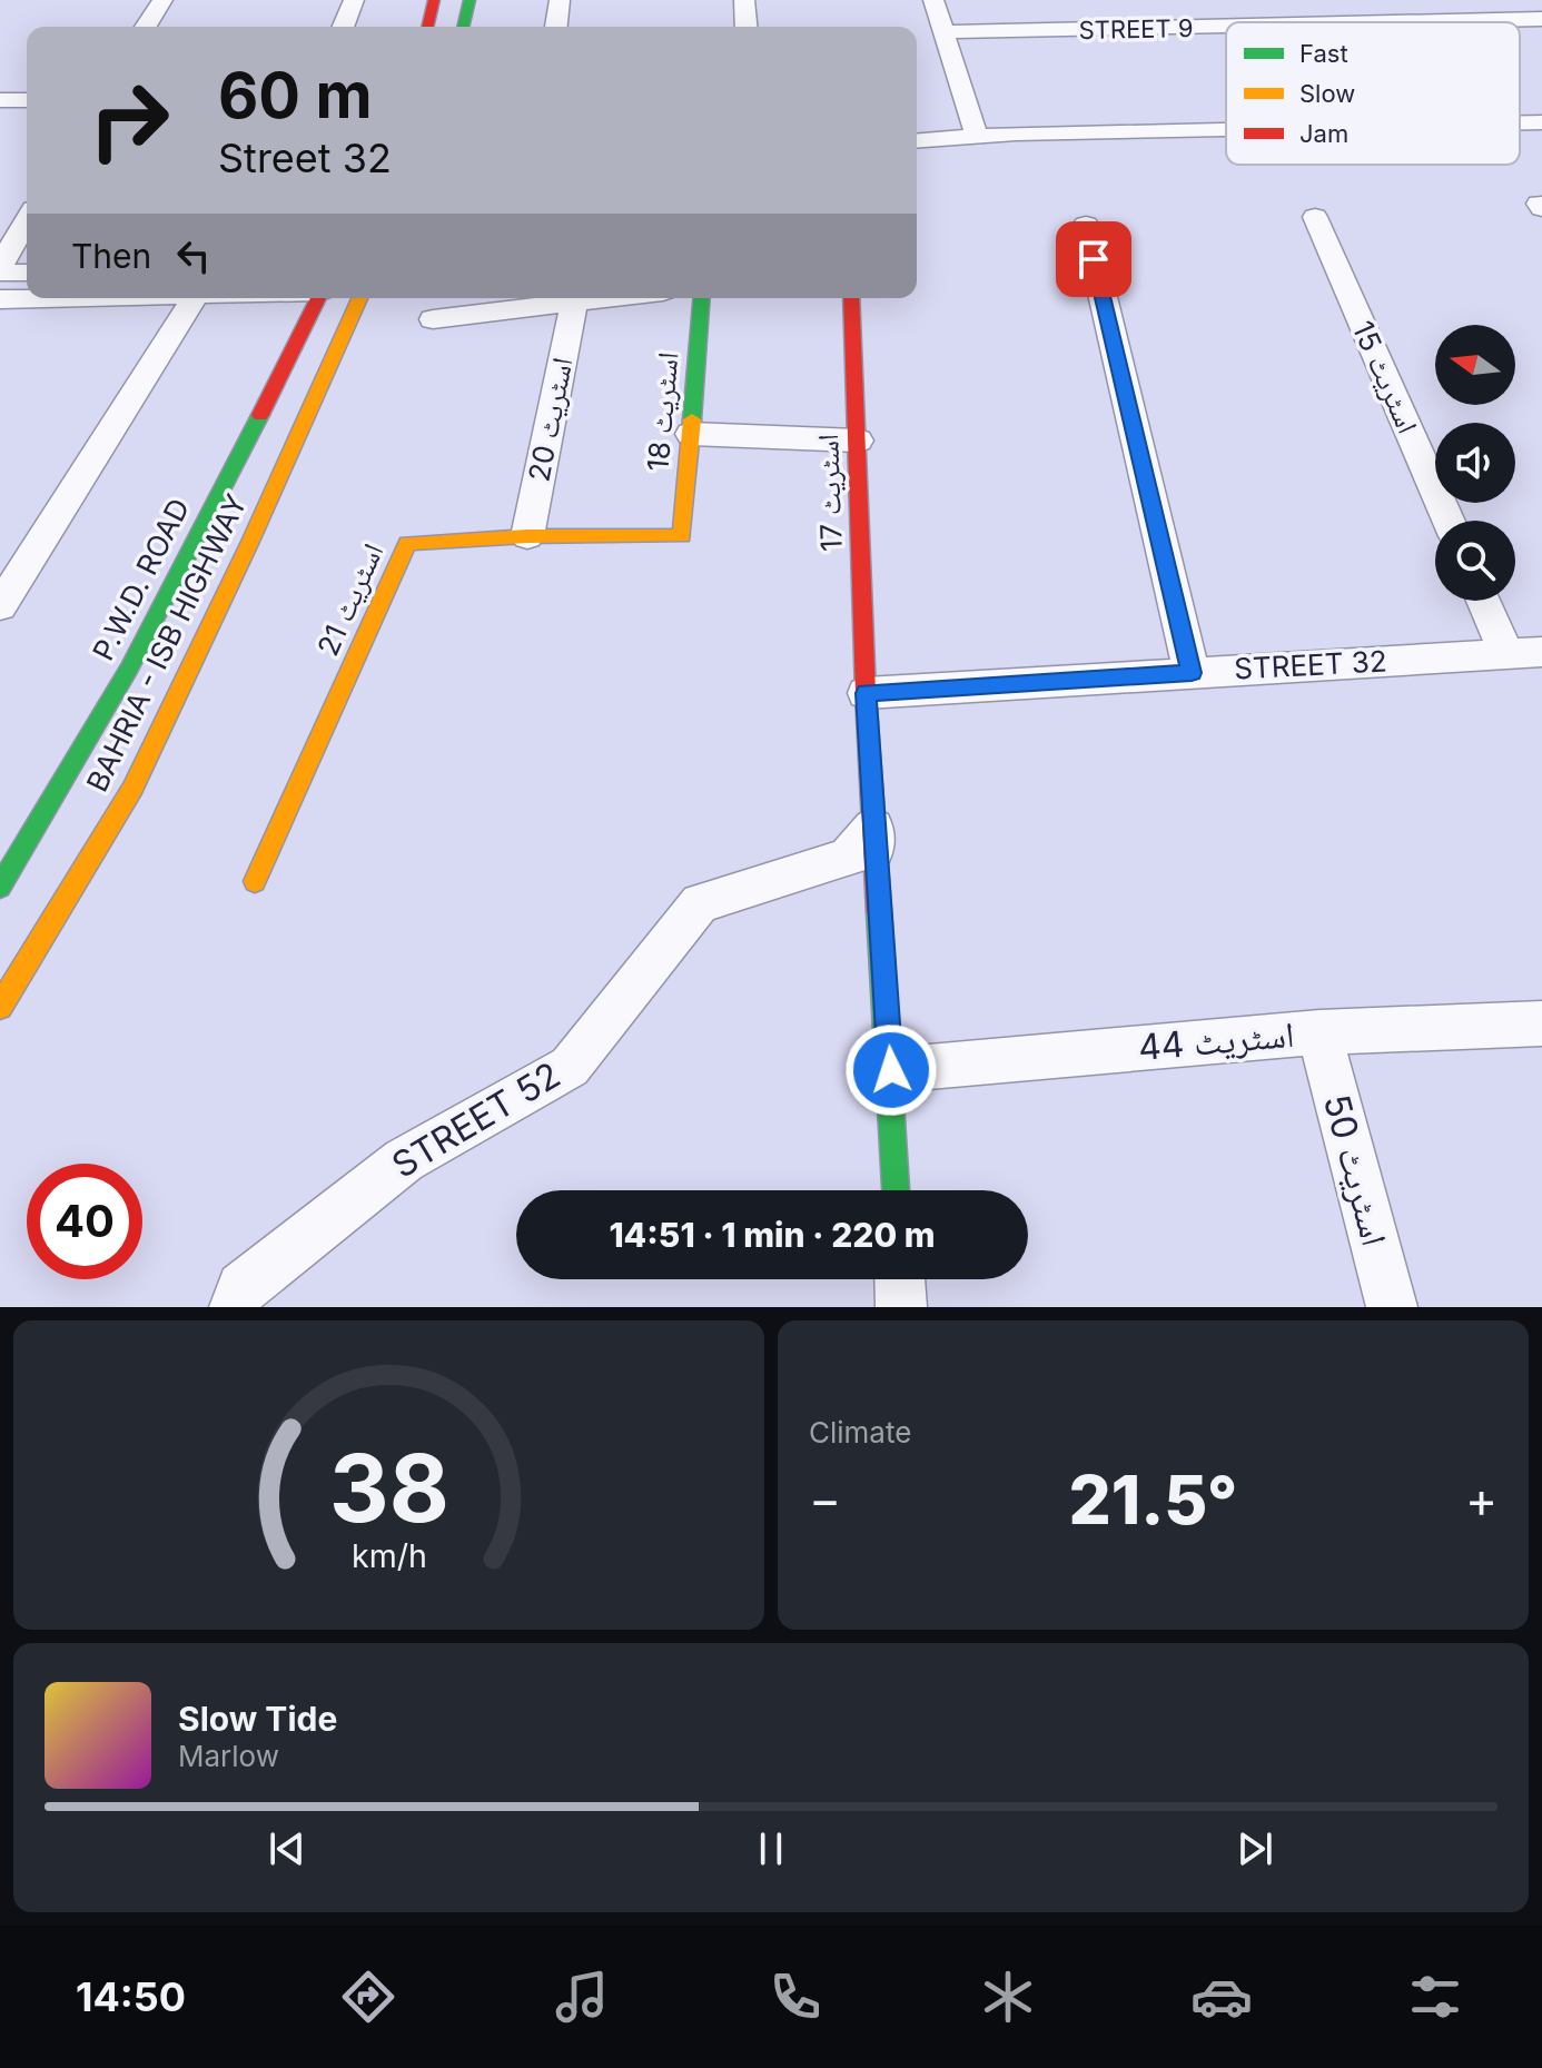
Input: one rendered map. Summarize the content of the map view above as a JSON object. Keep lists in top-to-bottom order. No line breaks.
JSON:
{"streets":{"street":["STREET 9","اسٹریٹ 15","اسٹریٹ 18","اسٹریٹ 20","اسٹریٹ 17","P.W.D. ROAD","اسٹریٹ 21","BAHRIA - ISB HIGHWAY","STREET 32","اسٹریٹ 44","STREET 52","اسٹریٹ 50"]},"crossings":[["اسٹریٹ 18","اسٹریٹ 21"],["اسٹریٹ 20","اسٹریٹ 21"],["اسٹریٹ 17","STREET 32"],["اسٹریٹ 17","اسٹریٹ 44"],["اسٹریٹ 17","STREET 52"],["اسٹریٹ 44","اسٹریٹ 50"]],"legend":["Fast","Slow","Jam"],"north":"left","page":{"turn":["60 m","Street 32"],"then":"Then","limit":"40","trip":"14:51 · 1 min · 220 m","tile":"Climate","heat":["−","21.5°","+"],"song":["Slow Tide","Marlow"],"tabs":"14:50","gauge":["38","km/h"]}}
